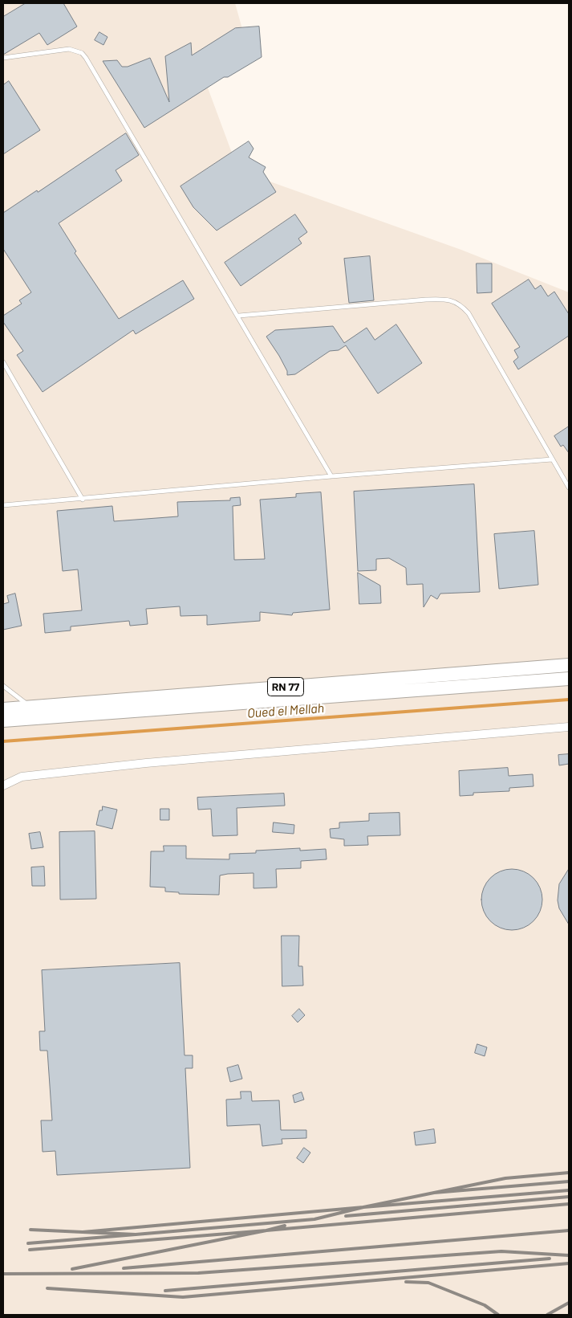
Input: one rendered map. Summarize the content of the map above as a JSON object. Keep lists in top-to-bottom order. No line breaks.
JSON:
{"streets":{"main road":["RN 77"]},"water":["Oued el Mellah"]}
